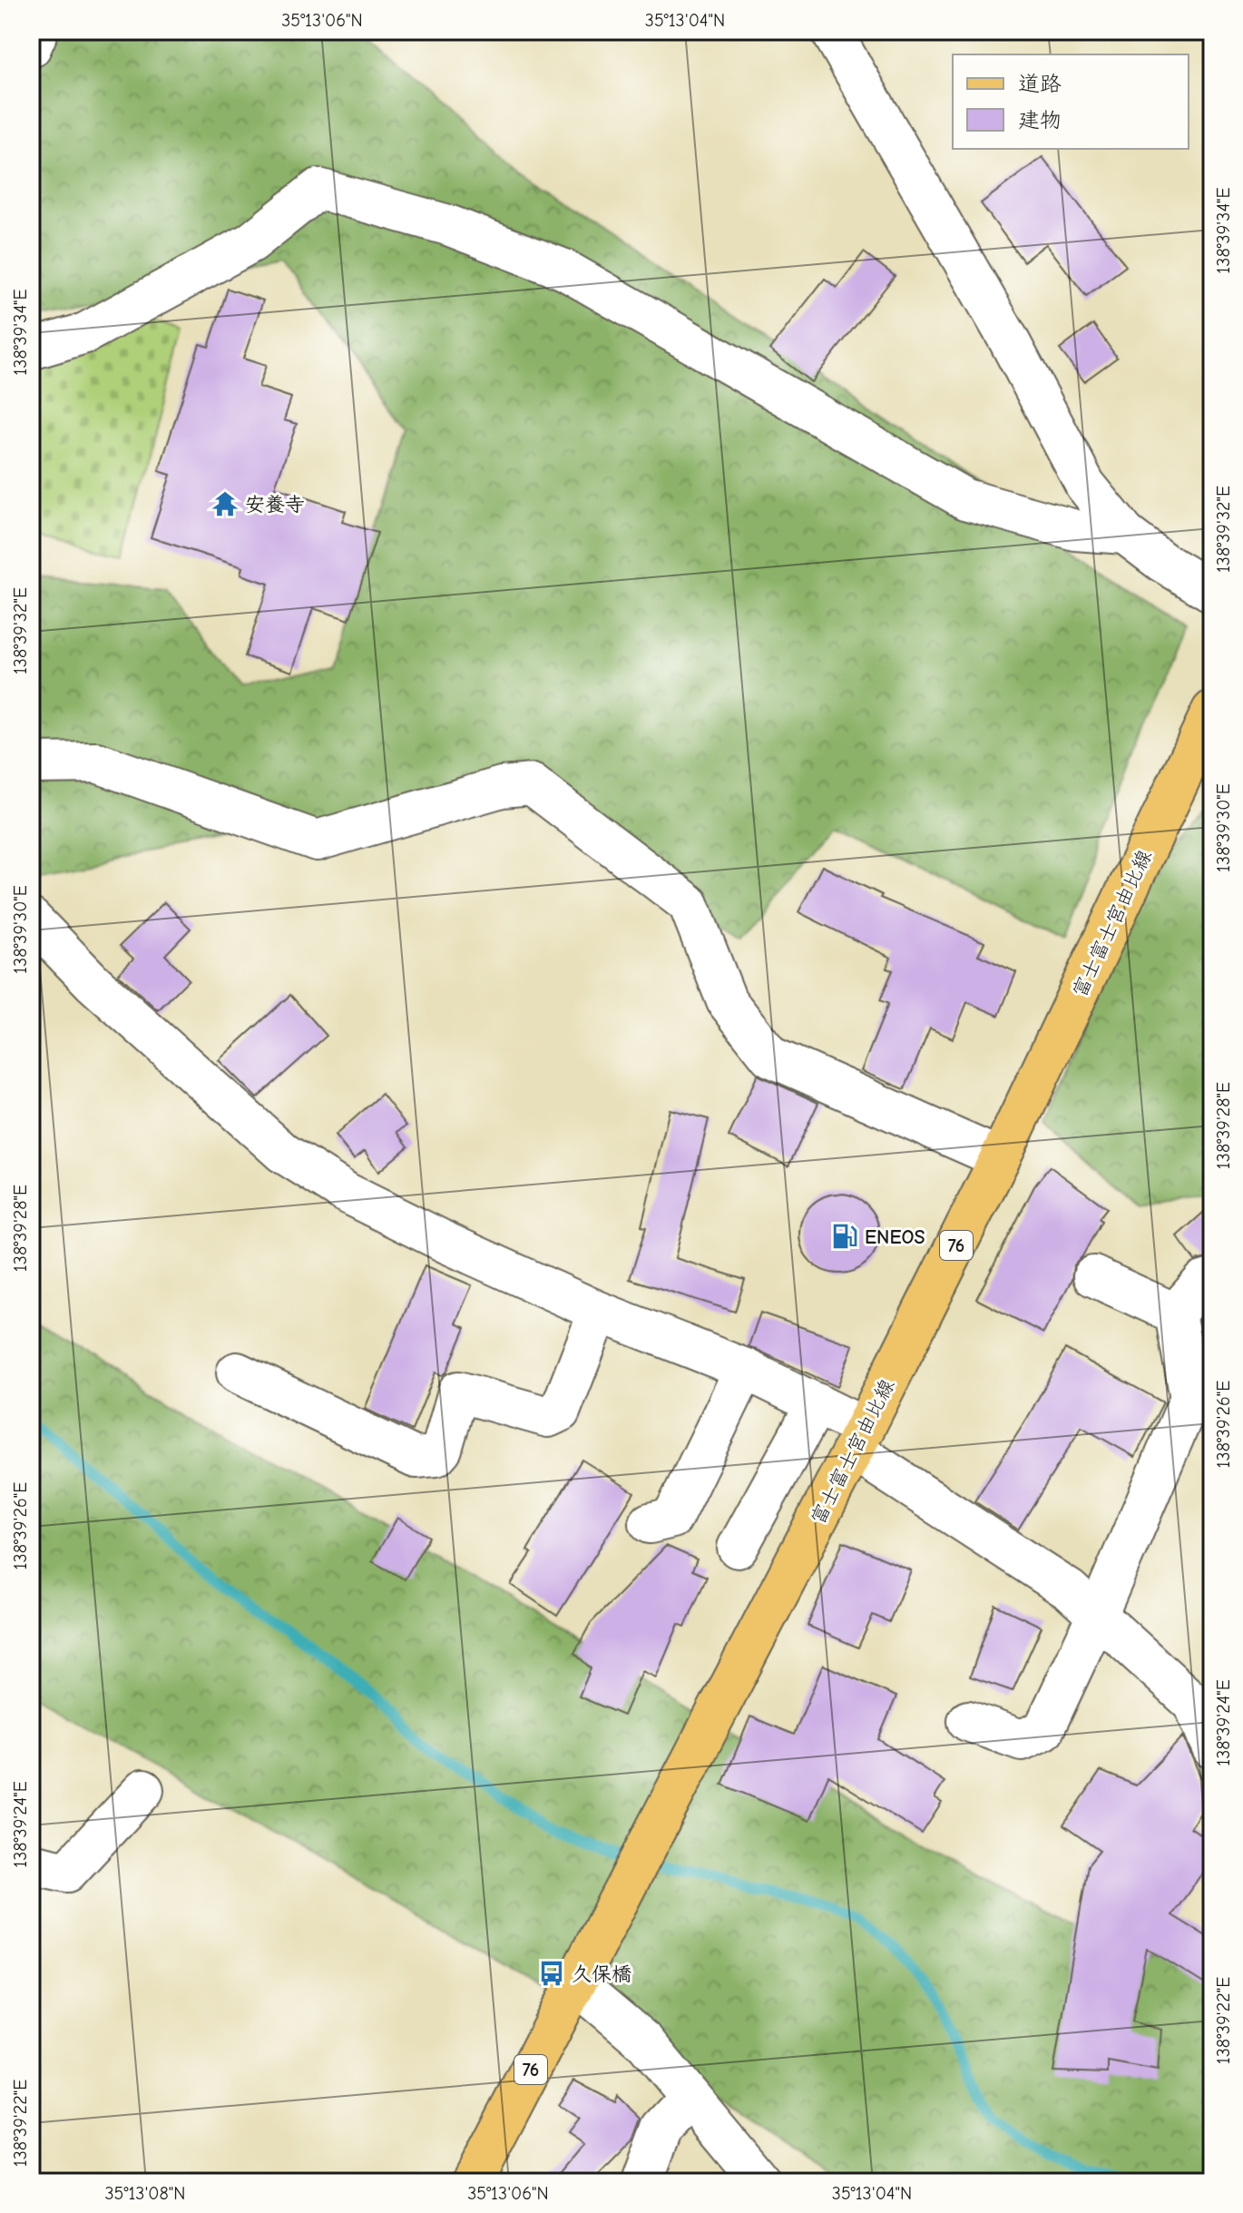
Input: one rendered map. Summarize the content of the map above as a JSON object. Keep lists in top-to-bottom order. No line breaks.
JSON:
{"streets":{"main road":["富士富士宮由比線","76"]},"places":{"temple":["安養寺"],"fuel station":["ENEOS"],"bus stop":["久保橋"]},"legend":["道路","建物"],"coordinates":["35°13'06\"N","35°13'04\"N","138°39'34\"E","138°39'32\"E","138°39'30\"E","138°39'28\"E","138°39'26\"E","138°39'24\"E","138°39'22\"E","35°13'08\"N"]}
